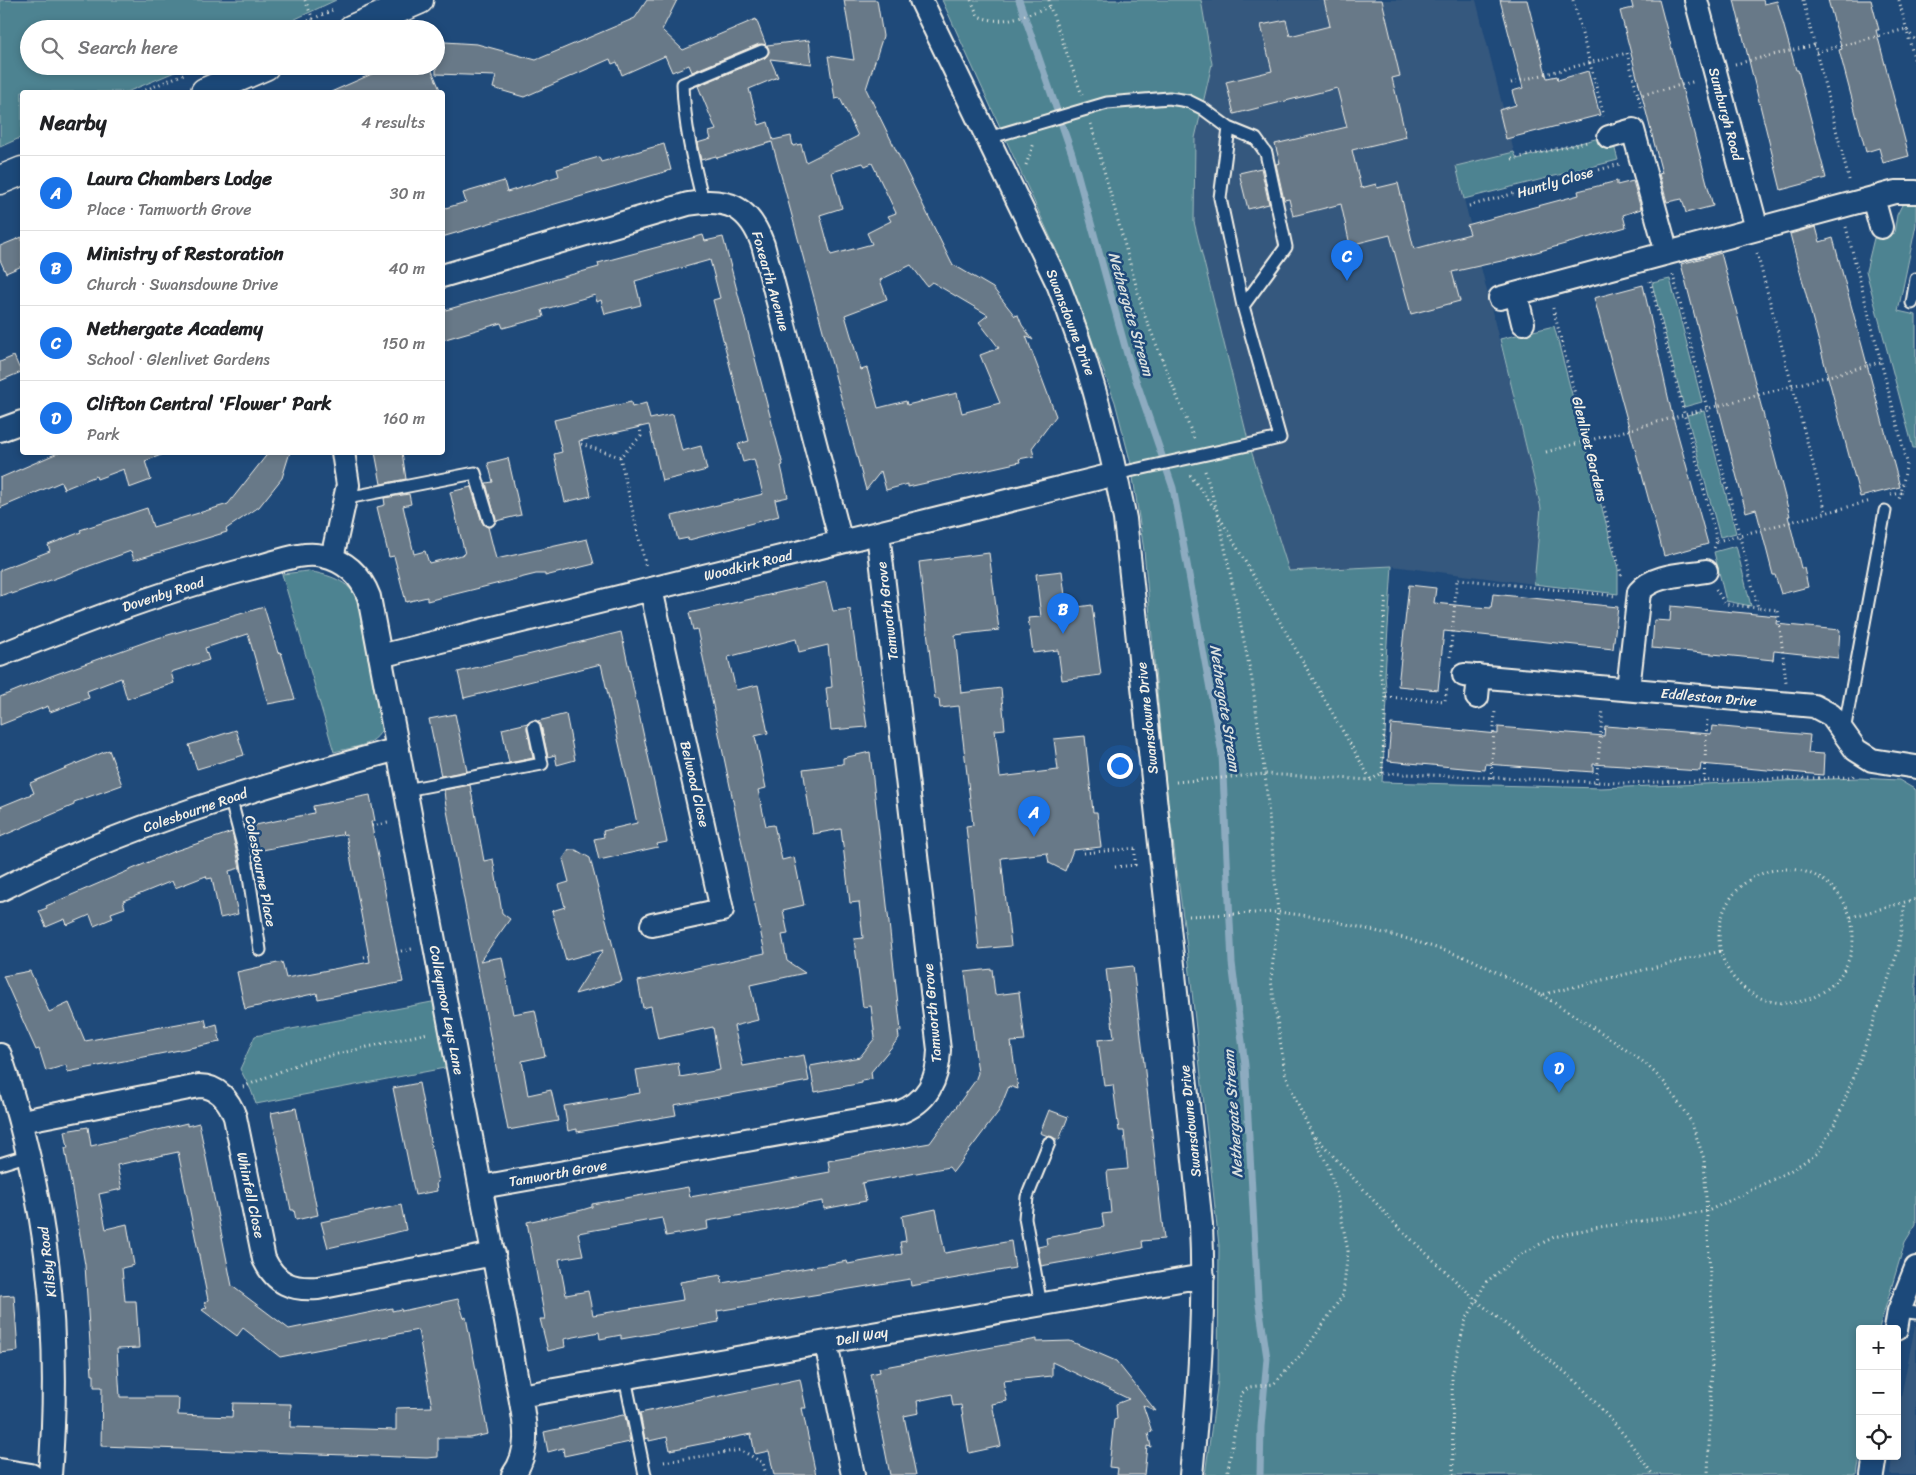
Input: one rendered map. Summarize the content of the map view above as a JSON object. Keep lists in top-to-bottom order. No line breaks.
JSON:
{"streets":{"street":["Sumburgh Road","Foxearth Avenue","Swansdowne Drive","Woodkirk Road","Dovenby Road","Tamworth Grove","Eddleston Drive","Belwood Close","Colesbourne Road","Colleymoor Leys Lane","Whinfell Close","Kilsby Road","Dell Way"],"lane":["Colesbourne Place"],"path":["Huntly Close","Glenlivet Gardens"]},"crossings":[["Foxearth Avenue","Woodkirk Road"],["Swansdowne Drive","Woodkirk Road"],["Swansdowne Drive","Dell Way"],["Woodkirk Road","Tamworth Grove"],["Woodkirk Road","Belwood Close"],["Woodkirk Road","Colleymoor Leys Lane"],["Dovenby Road","Colleymoor Leys Lane"],["Tamworth Grove","Colleymoor Leys Lane"],["Colesbourne Road","Colesbourne Place"],["Colesbourne Road","Colleymoor Leys Lane"],["Colleymoor Leys Lane","Whinfell Close"],["Colleymoor Leys Lane","Dell Way"]],"water":["Nethergate Stream"],"page":{"search":"Search here","heading":["Nearby","4 results"],"list":[{"mark":"A","name":"Laura Chambers Lodge","note":"Place · Tamworth Grove","value":"30 m"},{"mark":"B","name":"Ministry of Restoration","note":"Church · Swansdowne Drive","value":"40 m"},{"mark":"C","name":"Nethergate Academy","note":"School · Glenlivet Gardens","value":"150 m"},{"mark":"D","name":"Clifton Central 'Flower' Park","note":"Park","value":"160 m"}],"pins":["C","B","A","D"],"map_buttons":["+","−"]}}
